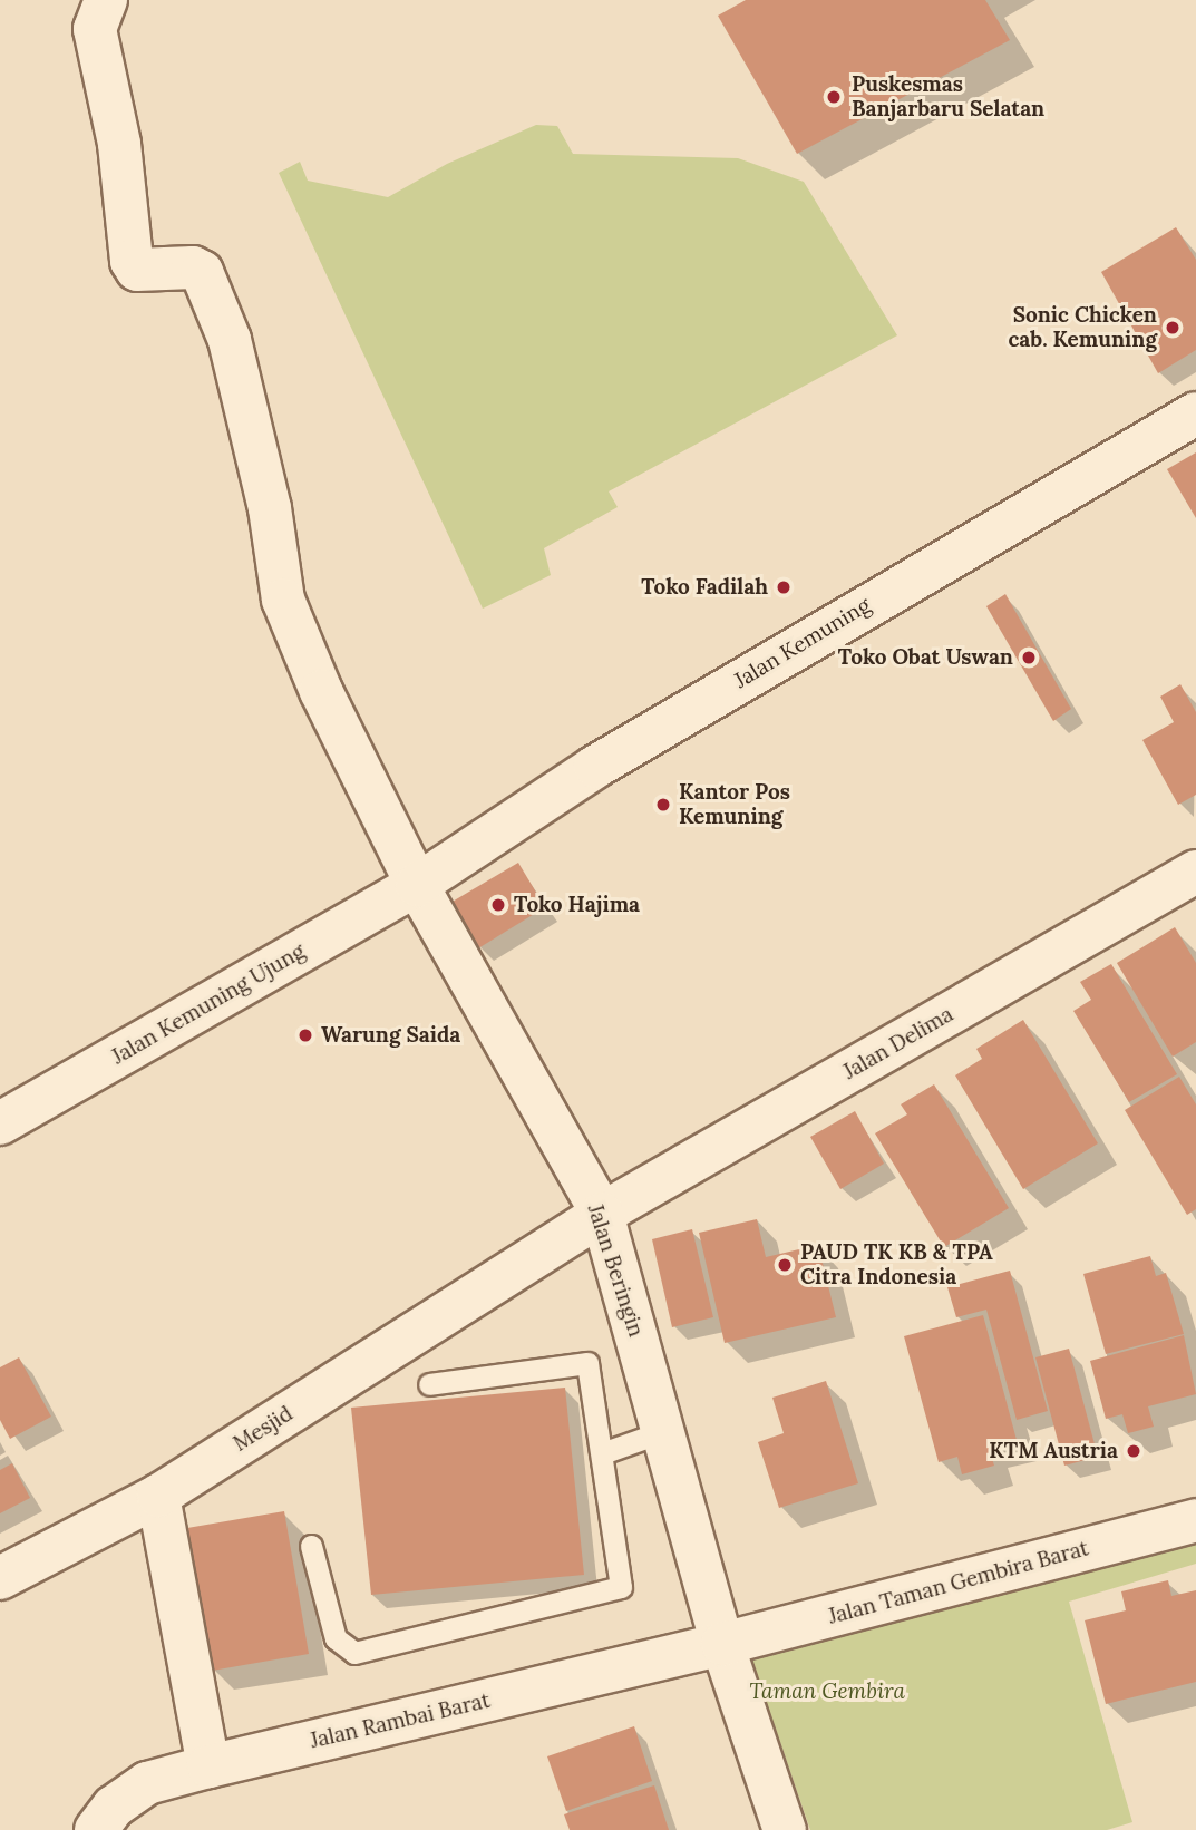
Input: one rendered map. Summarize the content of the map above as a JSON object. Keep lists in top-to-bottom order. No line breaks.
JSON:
{"streets":{"street":["Jalan Kemuning","Jalan Kemuning Ujung","Jalan Delima","Jalan Beringin","Mesjid","Jalan Taman Gembira Barat","Jalan Rambai Barat"]},"crossings":[["Jalan Kemuning","Jalan Kemuning Ujung"],["Jalan Kemuning","Jalan Beringin"],["Jalan Kemuning Ujung","Jalan Beringin"],["Jalan Delima","Jalan Beringin"],["Jalan Delima","Mesjid"],["Jalan Beringin","Mesjid"],["Jalan Beringin","Jalan Taman Gembira Barat"],["Jalan Beringin","Jalan Rambai Barat"],["Jalan Taman Gembira Barat","Jalan Rambai Barat"]],"parks":["Taman Gembira"],"places":["Puskesmas Banjarbaru Selatan","Sonic Chicken cab. Kemuning","Toko Fadilah","Toko Obat Uswan","Kantor Pos Kemuning","Toko Hajima","Warung Saida","PAUD TK KB & TPA Citra Indonesia","KTM Austria"]}
